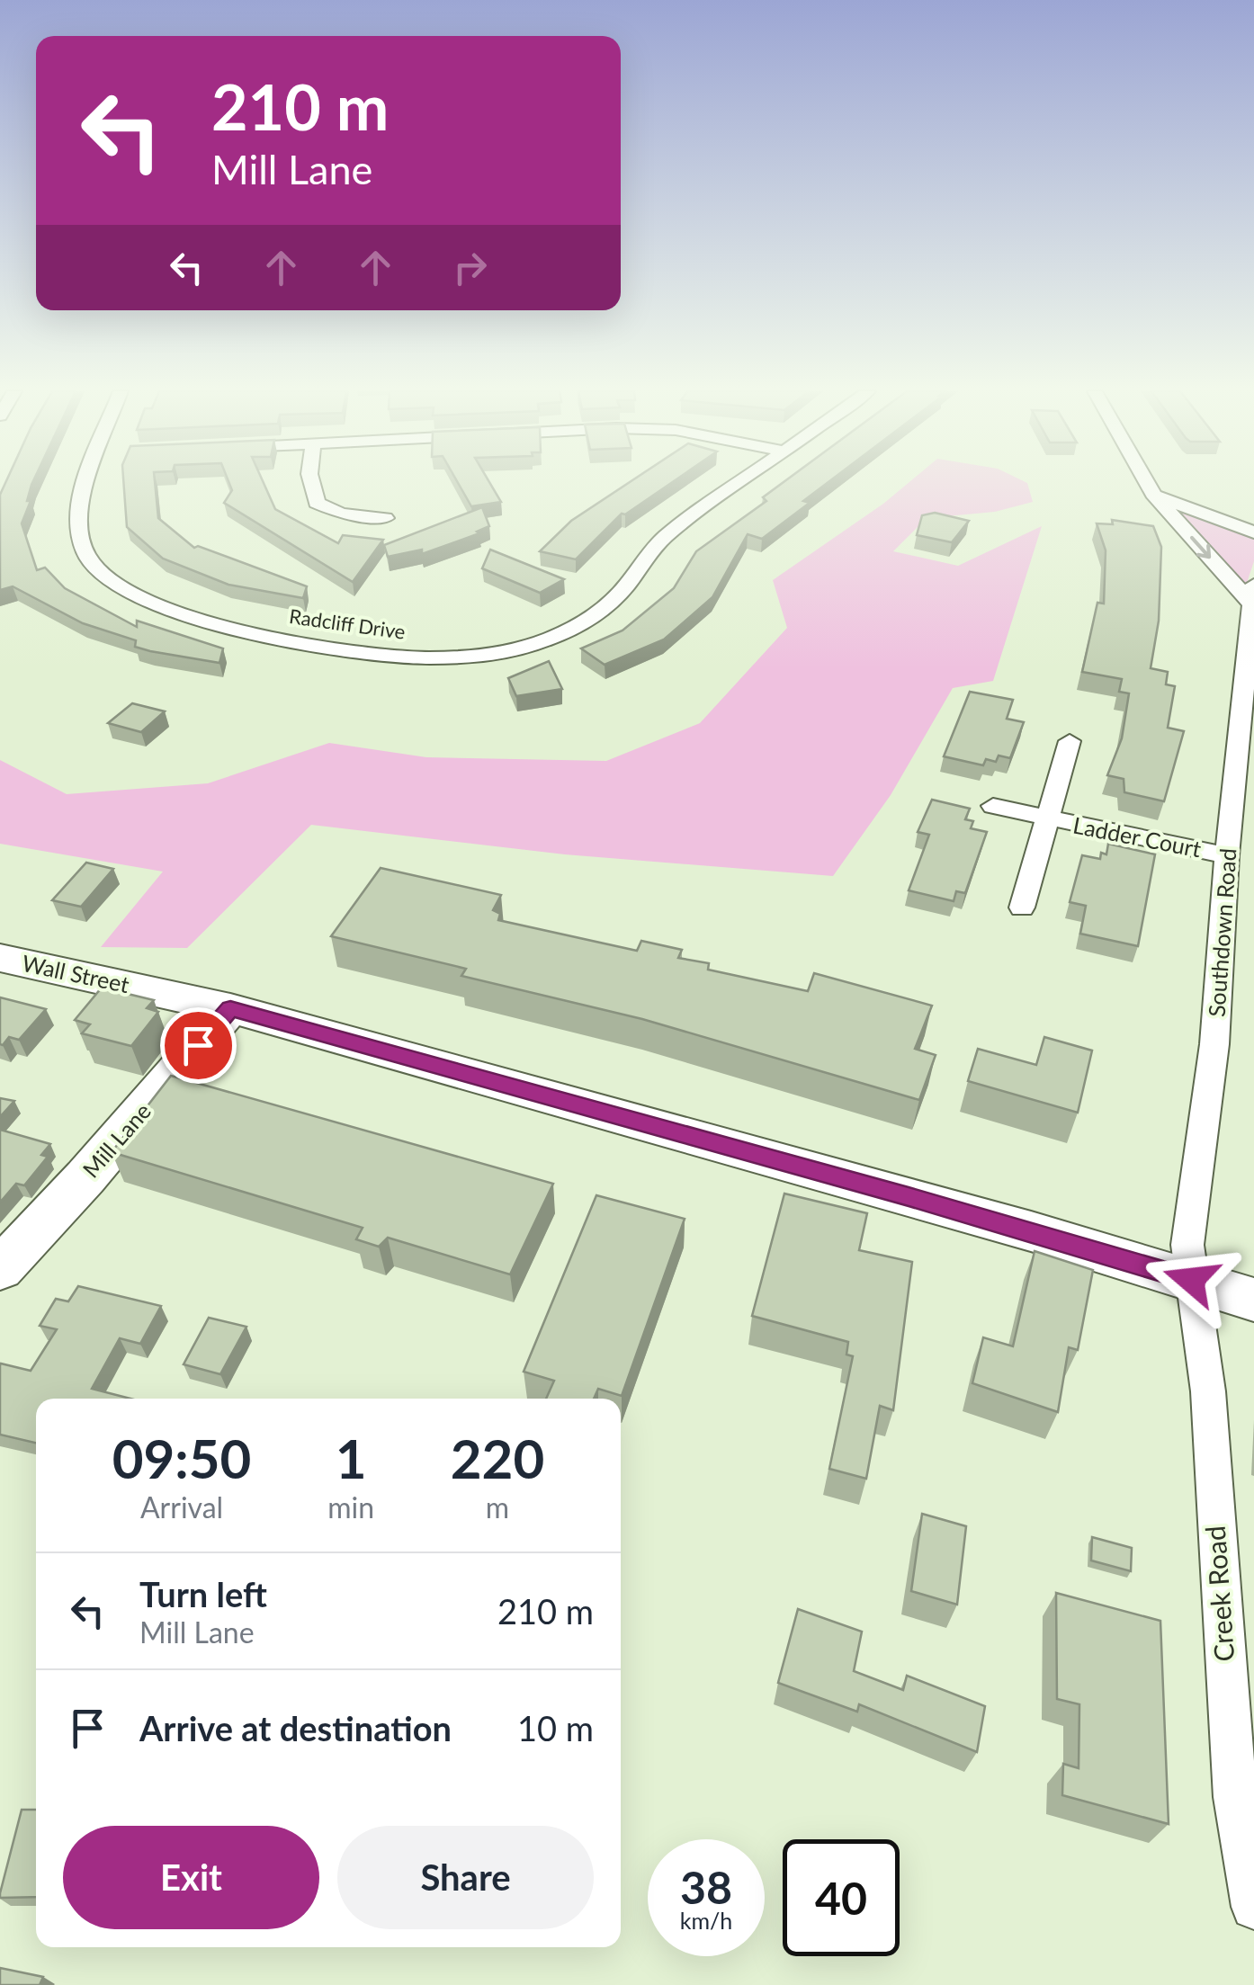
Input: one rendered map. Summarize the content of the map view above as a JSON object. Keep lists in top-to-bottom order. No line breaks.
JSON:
{"streets":{"street":["Radcliff Drive","Ladder Court","Southdown Road","Wall Street","Mill Lane","Creek Road"]},"crossings":[["Ladder Court","Southdown Road"],["Southdown Road","Wall Street"],["Southdown Road","Creek Road"],["Wall Street","Mill Lane"],["Wall Street","Creek Road"]],"page":{"turn":["210 m","Mill Lane"],"eta":["09:50","Arrival","1","min","220","m"],"list":[{"name":"Turn left","note":"Mill Lane","value":"210 m"},{"name":"Arrive at destination","value":"10 m"}],"buttons":["Exit","Share"],"speed":"38 km/h","limit":"40"}}
